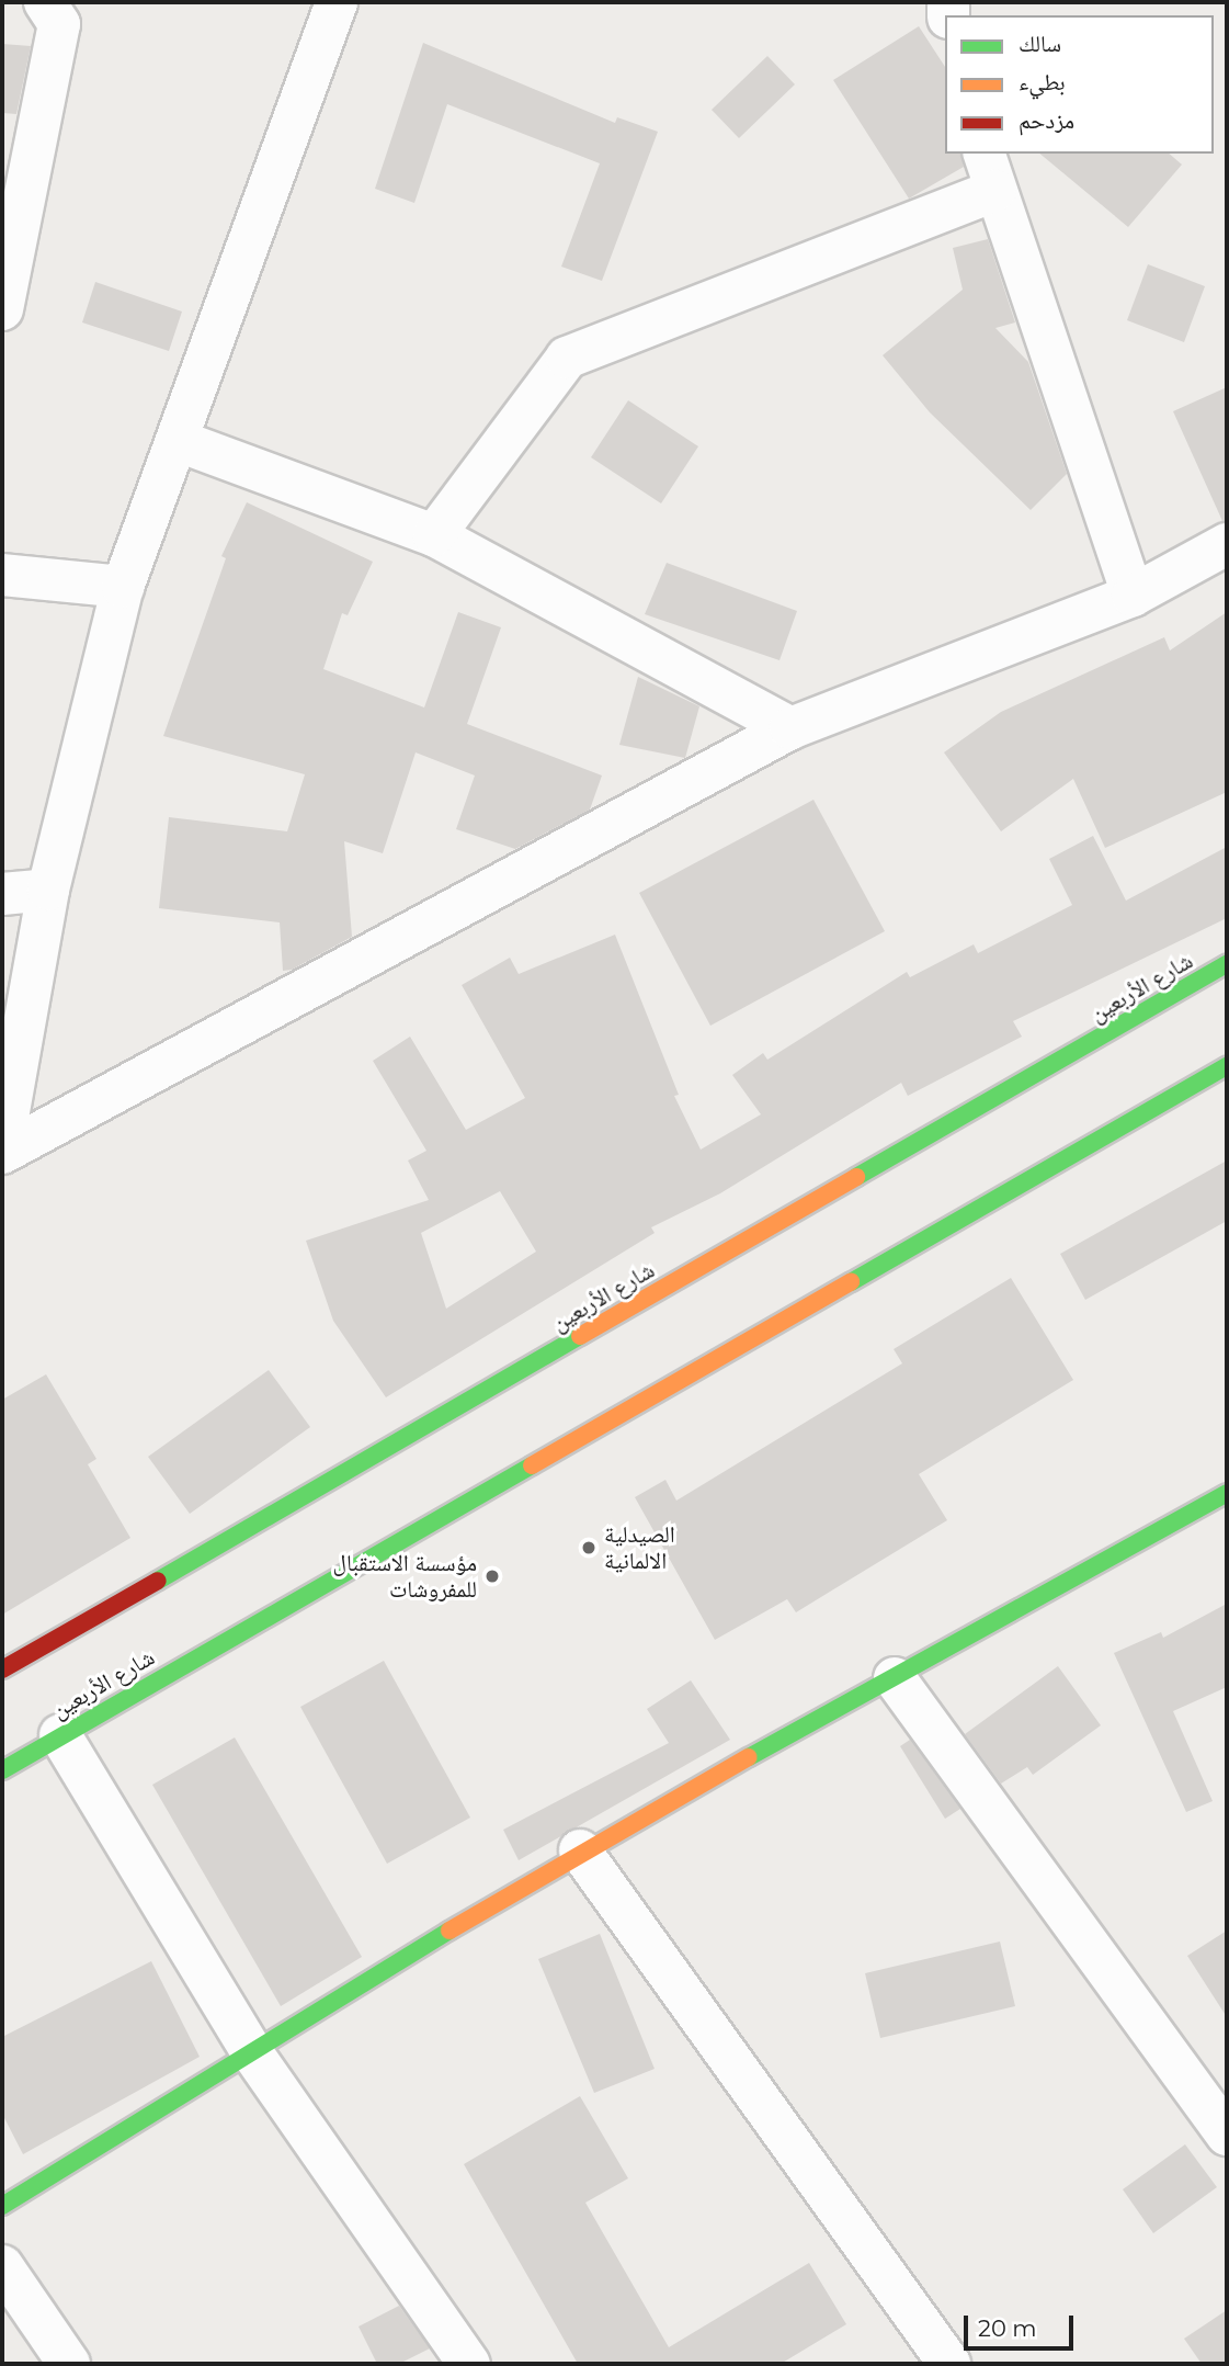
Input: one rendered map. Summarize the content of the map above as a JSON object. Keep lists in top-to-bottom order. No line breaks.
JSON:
{"streets":{"main road":["شارع الأربعين"]},"places":["الصيدلية الالمانية","مؤسسة الاستقبال للمفروشات"],"legend":["سالك","بطيء","مزدحم"],"scale_bar":"20 m"}
